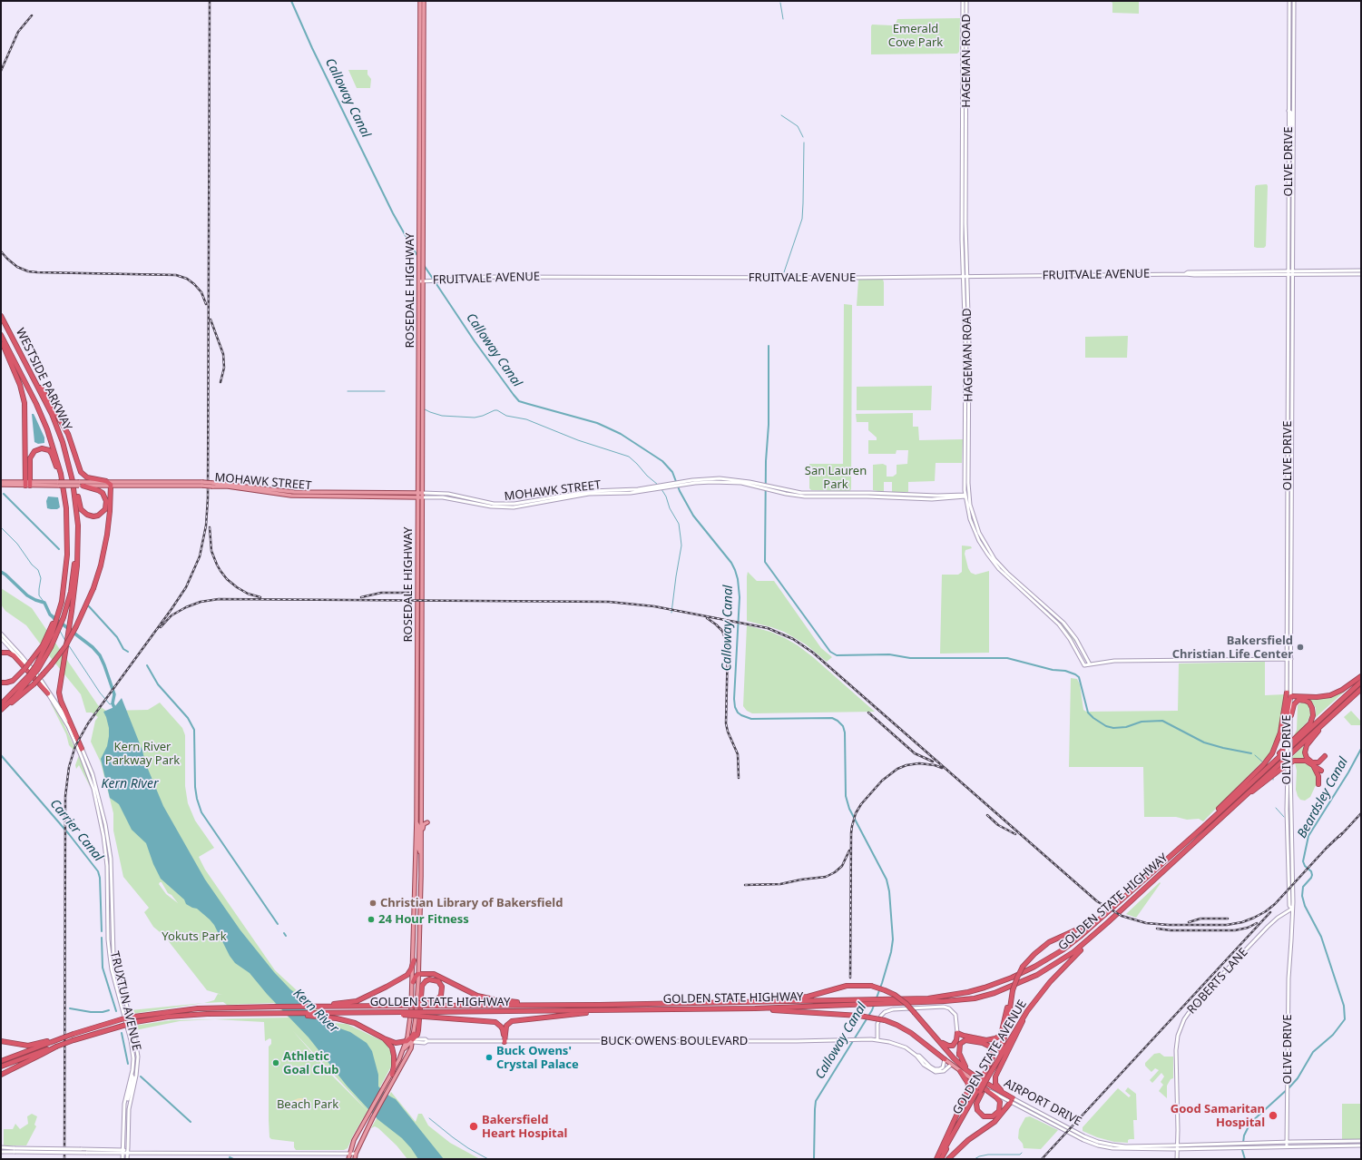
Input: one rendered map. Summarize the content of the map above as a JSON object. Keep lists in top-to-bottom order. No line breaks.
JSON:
{"streets":{"highway":["WESTSIDE PARKWAY","GOLDEN STATE HIGHWAY","GOLDEN STATE AVENUE","AIRPORT DRIVE"],"main road":["HAGEMAN ROAD","OLIVE DRIVE","FRUITVALE AVENUE","ROSEDALE HIGHWAY","MOHAWK STREET","ROBERTS LANE","TRUXTUN AVENUE","BUCK OWENS BOULEVARD"]},"crossings":[["HAGEMAN ROAD","FRUITVALE AVENUE"],["HAGEMAN ROAD","MOHAWK STREET"],["OLIVE DRIVE","FRUITVALE AVENUE"],["OLIVE DRIVE","ROBERTS LANE"],["OLIVE DRIVE","AIRPORT DRIVE"],["FRUITVALE AVENUE","ROSEDALE HIGHWAY"],["ROSEDALE HIGHWAY","MOHAWK STREET"],["ROSEDALE HIGHWAY","BUCK OWENS BOULEVARD"],["GOLDEN STATE HIGHWAY","GOLDEN STATE AVENUE"],["GOLDEN STATE HIGHWAY","AIRPORT DRIVE"],["ROBERTS LANE","AIRPORT DRIVE"],["BUCK OWENS BOULEVARD","AIRPORT DRIVE"],["GOLDEN STATE AVENUE","AIRPORT DRIVE"]],"water":["Calloway Canal","Kern River","Beardsley Canal","Carrier Canal"],"parks":["Emerald Cove Park","San Lauren Park","Kern River Parkway Park","Yokuts Park","Beach Park"],"places":["Bakersfield Christian Life Center","Christian Library of Bakersfield","24 Hour Fitness","Buck Owens' Crystal Palace","Athletic Goal Club","Good Samaritan Hospital","Bakersfield Heart Hospital"]}
